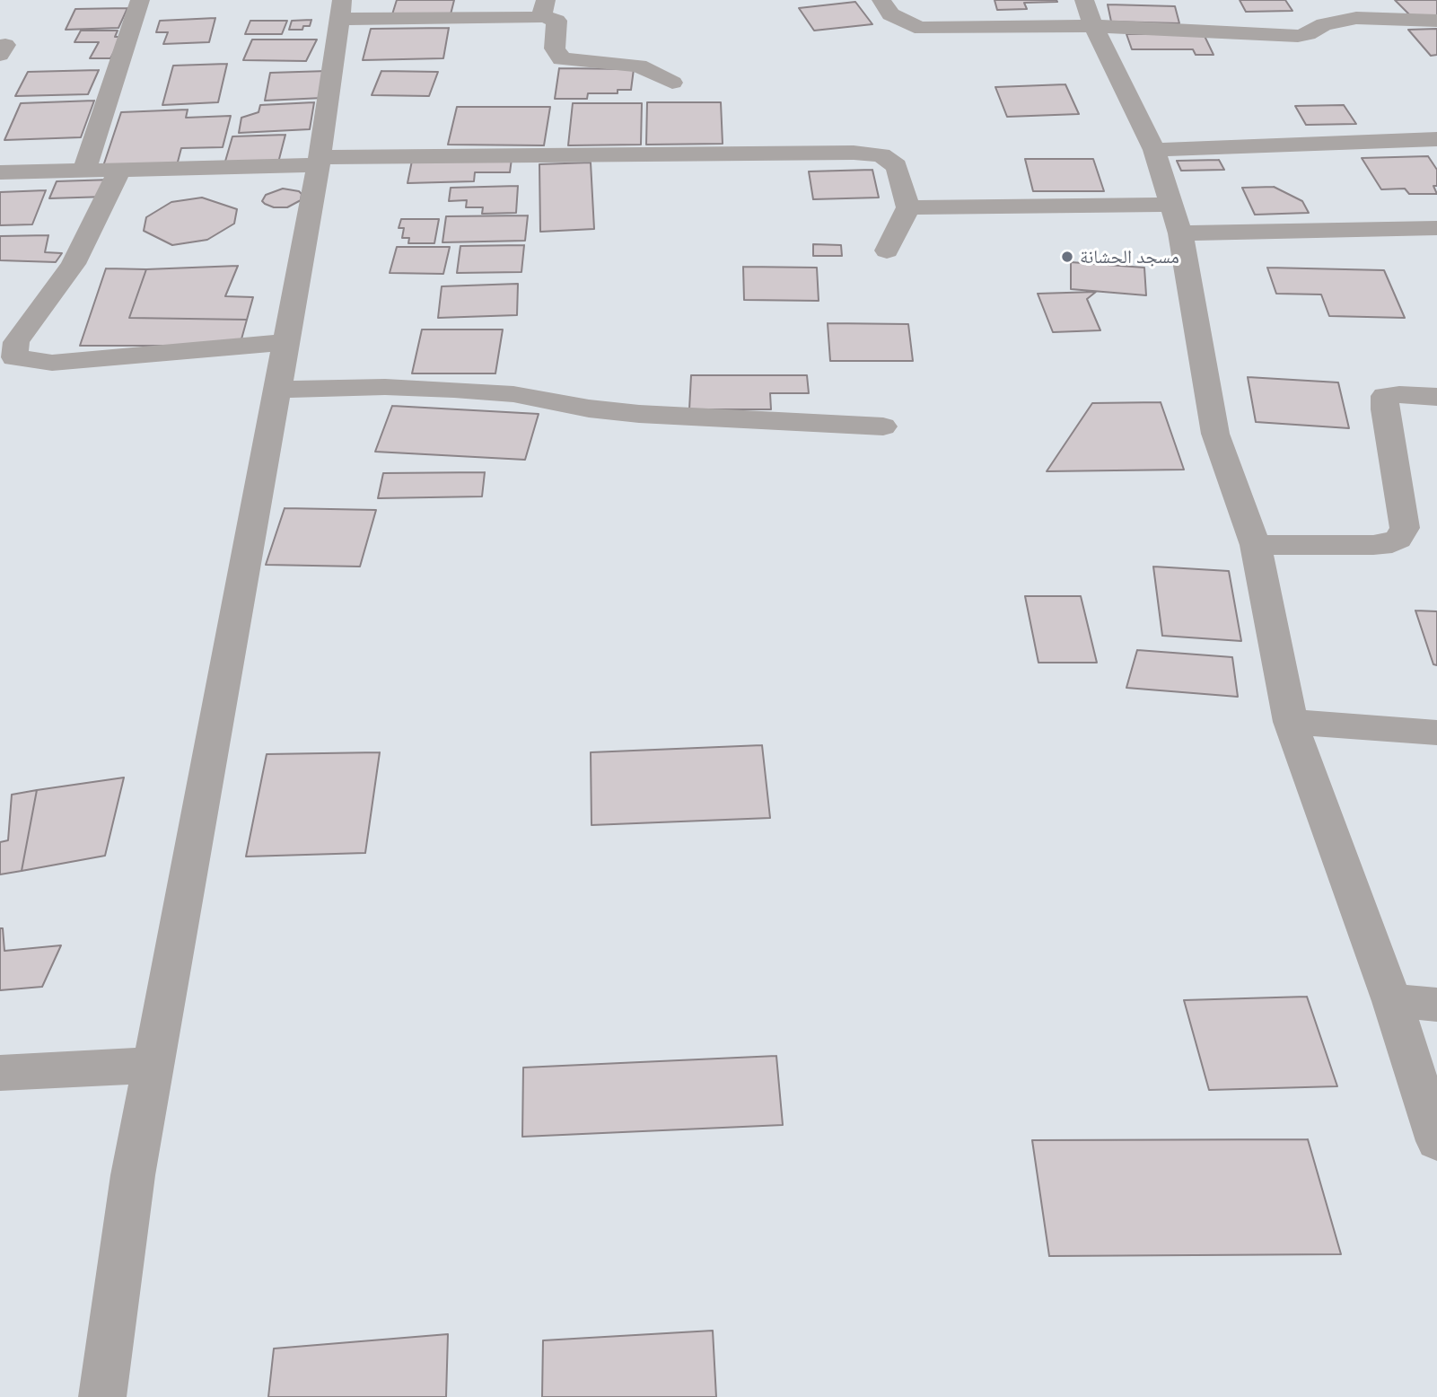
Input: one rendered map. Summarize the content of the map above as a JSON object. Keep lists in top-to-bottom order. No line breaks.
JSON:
{"places":["مسجد الحشانة"]}
